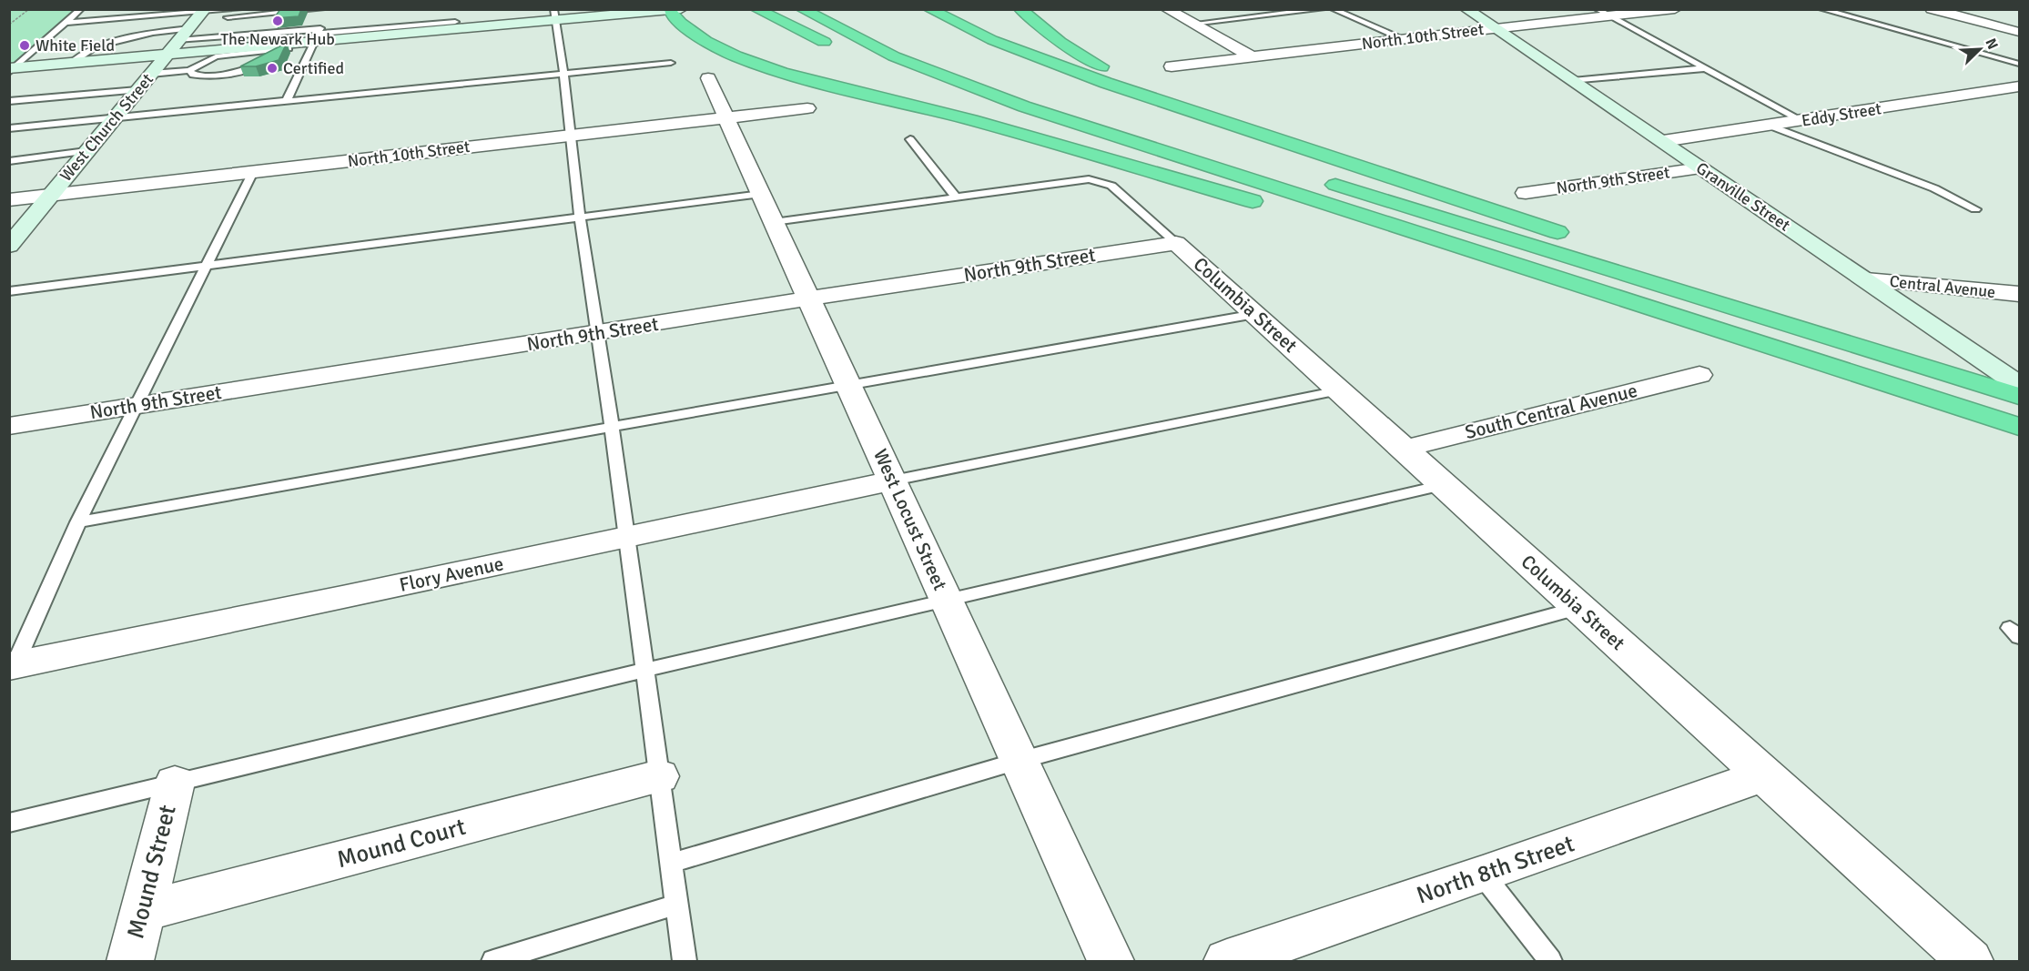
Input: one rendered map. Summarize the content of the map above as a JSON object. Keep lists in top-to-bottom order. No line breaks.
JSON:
{"streets":{"street":["North 10th Street","Eddy Street","West Church Street","North 9th Street","Granville Street","Central Avenue","Columbia Street","South Central Avenue","West Locust Street","Flory Avenue","Mound Court","North 8th Street","Mound Street"]},"crossings":[["North 10th Street","West Church Street"],["North 10th Street","Granville Street"],["North 10th Street","West Locust Street"],["Eddy Street","Granville Street"],["North 9th Street","Granville Street"],["North 9th Street","Columbia Street"],["North 9th Street","West Locust Street"],["Granville Street","Central Avenue"],["Columbia Street","South Central Avenue"],["Columbia Street","North 8th Street"],["West Locust Street","Flory Avenue"],["Mound Court","Mound Street"]],"places":["The Newark Hub","White Field","Certified"],"north":"top right"}
